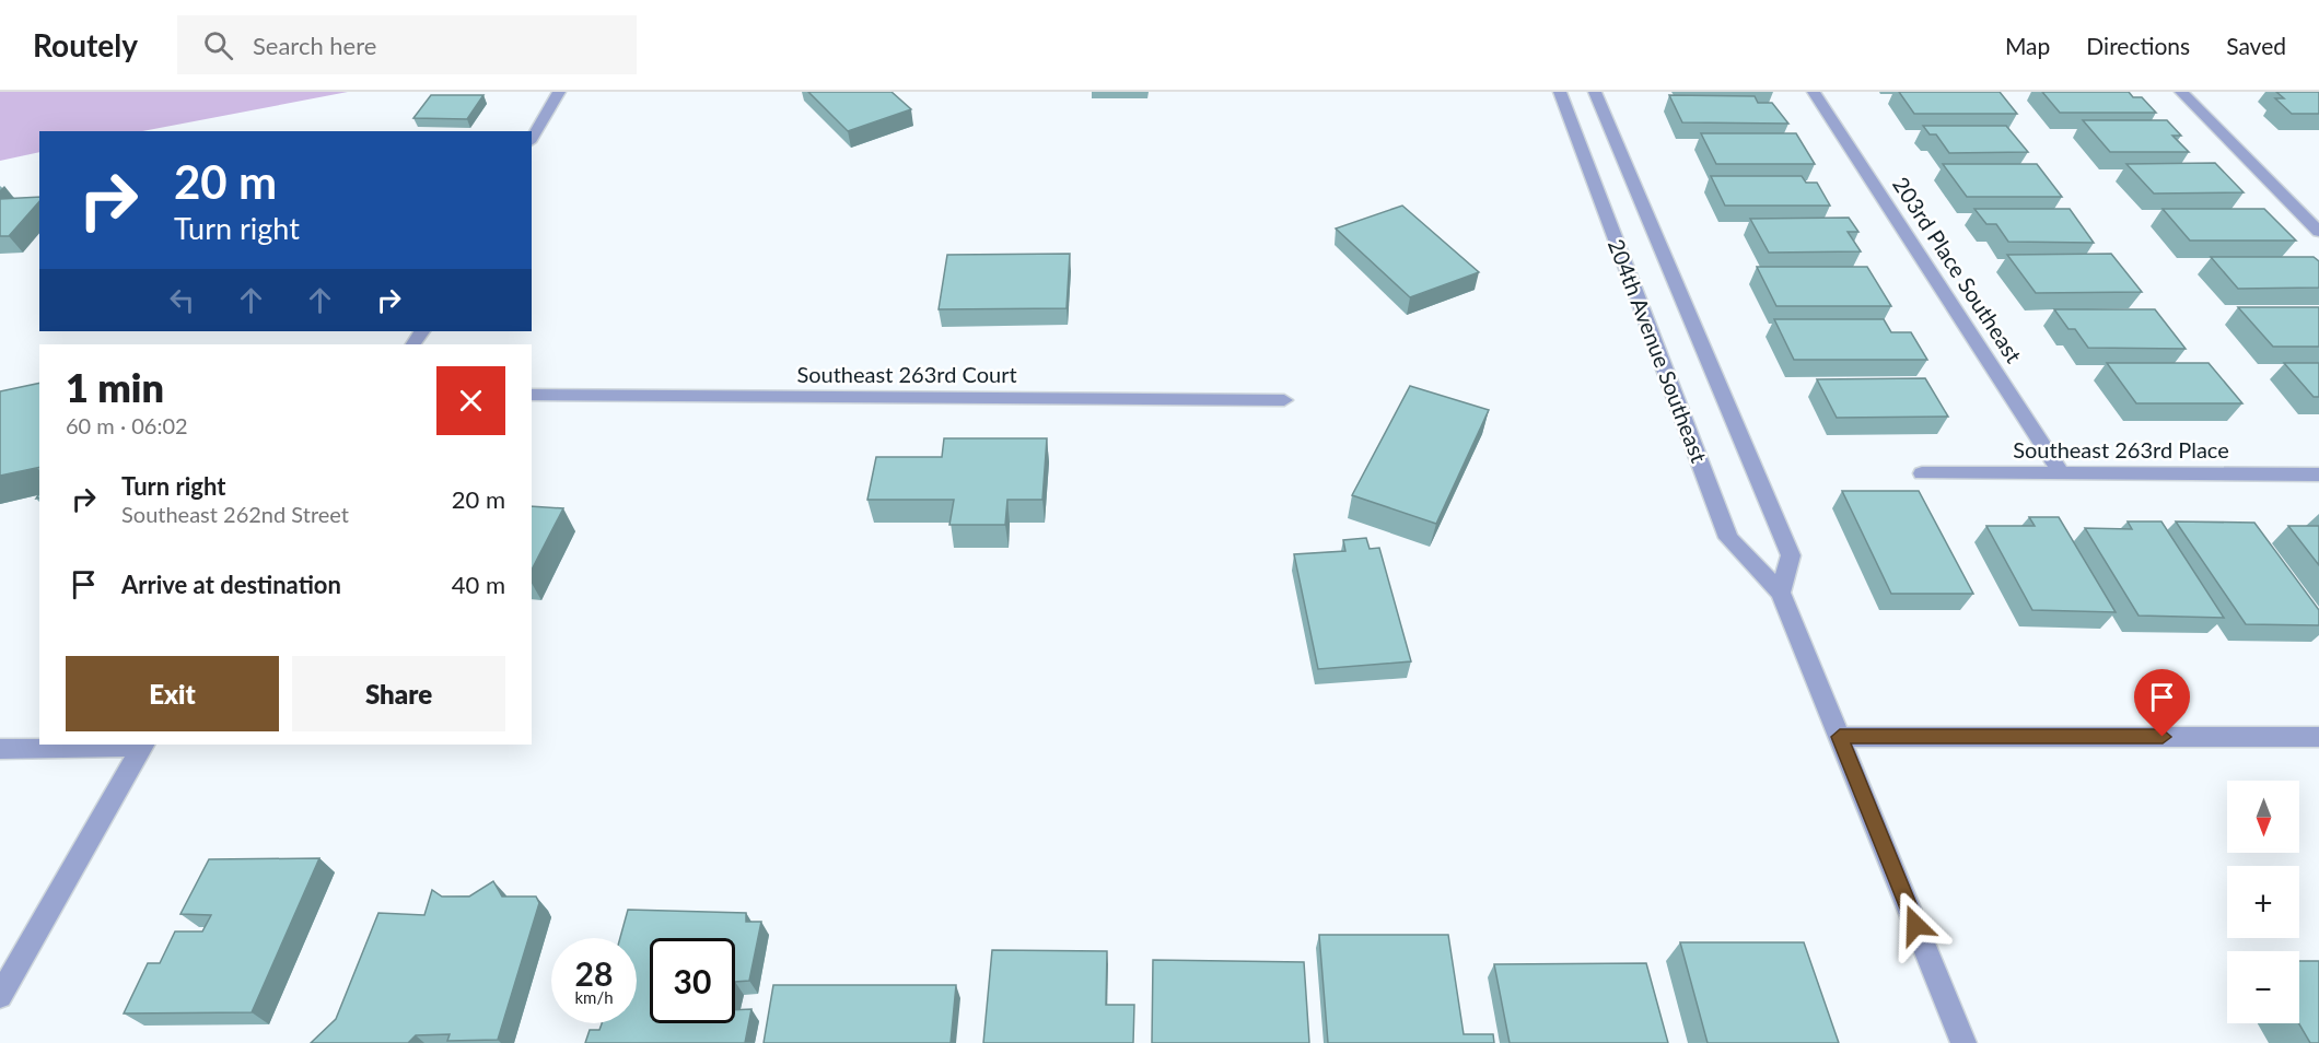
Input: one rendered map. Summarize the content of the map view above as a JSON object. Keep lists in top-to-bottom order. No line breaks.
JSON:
{"streets":{"street":["203rd Place Southeast","204th Avenue Southeast","Southeast 263rd Court","Southeast 263rd Place"]},"crossings":[["203rd Place Southeast","Southeast 263rd Place"]],"north":"bottom","page":{"header":"Routely","search":"Search here","nav":["Map","Directions","Saved"],"turn":["20 m","Turn right"],"heading":["1 min","60 m · 06:02"],"list":[{"name":"Turn right","note":"Southeast 262nd Street","value":"20 m"},{"name":"Arrive at destination","value":"40 m"}],"buttons":["Exit","Share"],"map_buttons":["+","−"],"speed":"28 km/h","limit":"30"}}
